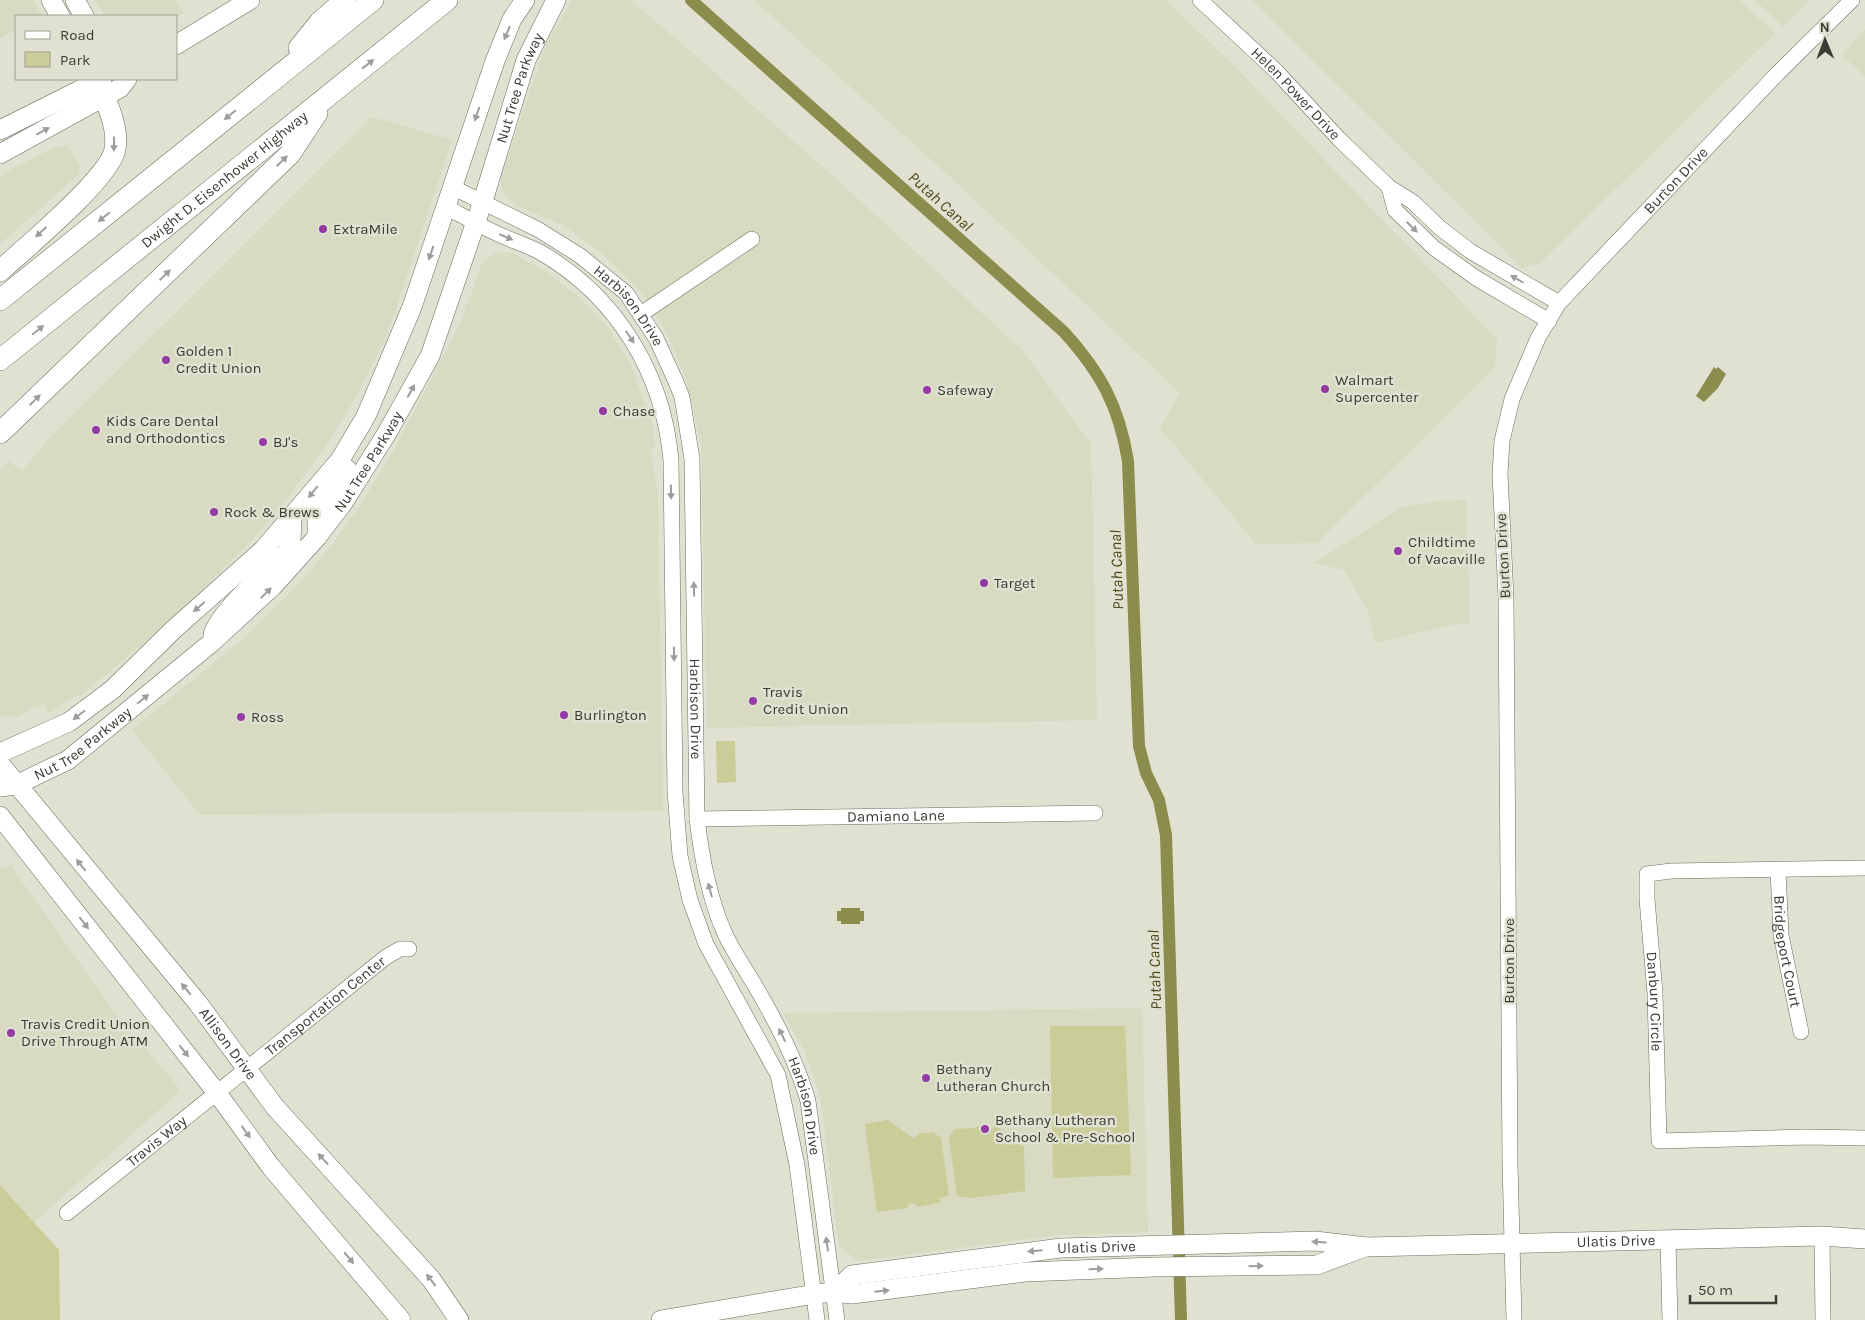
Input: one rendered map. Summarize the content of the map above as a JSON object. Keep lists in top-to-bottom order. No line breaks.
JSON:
{"streets":{"highway":["Dwight D. Eisenhower Highway"],"main road":["Nut Tree Parkway","Allison Drive","Ulatis Drive"],"street":["Helen Power Drive","Burton Drive","Harbison Drive","Damiano Lane","Bridgeport Court","Danbury Circle","Transportation Center","Travis Way"]},"crossings":[["Nut Tree Parkway","Harbison Drive"],["Nut Tree Parkway","Allison Drive"],["Helen Power Drive","Burton Drive"],["Burton Drive","Ulatis Drive"],["Harbison Drive","Damiano Lane"],["Harbison Drive","Ulatis Drive"],["Bridgeport Court","Danbury Circle"],["Transportation Center","Allison Drive"],["Transportation Center","Travis Way"],["Allison Drive","Travis Way"]],"water":["Putah Canal"],"places":["ExtraMile","Golden 1 Credit Union","Walmart Supercenter","Safeway","Chase","Kids Care Dental and Orthodontics","BJ's","Rock & Brews","Childtime of Vacaville","Target","Travis Credit Union","Burlington","Ross","Travis Credit Union Drive Through ATM","Bethany Lutheran Church","Bethany Lutheran School & Pre-School"],"legend":["Road","Park"],"scale_bar":"50 m","north":"top"}
